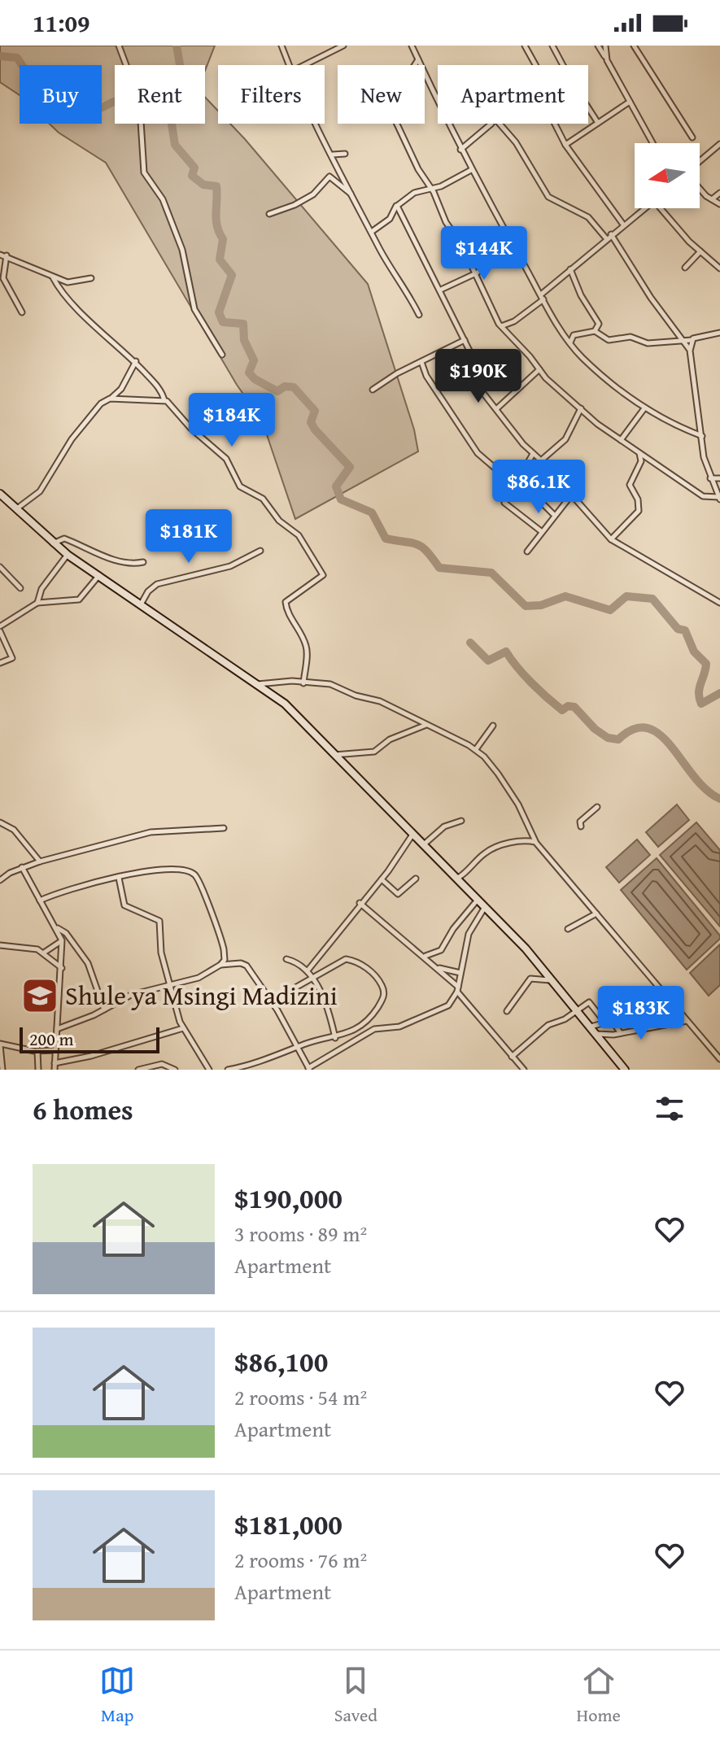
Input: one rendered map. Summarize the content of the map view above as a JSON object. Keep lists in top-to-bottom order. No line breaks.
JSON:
{"places":{"school or university":["Shule ya Msingi Madizini"]},"scale_bar":"200 m","north":"left","page":{"status":"11:09","chip":["Buy","Rent","Filters","New","Apartment"],"price":["$144K","$190K","$184K","$86.1K","$181K","$183K"],"scale":"200 m","heading":"6 homes","list":[{"name":"$190,000","note":"3 rooms · 89 m² · Apartment"},{"name":"$86,100","note":"2 rooms · 54 m² · Apartment"},{"name":"$181,000","note":"2 rooms · 76 m² · Apartment"}],"tabs":["Map","Saved","Home"]}}
